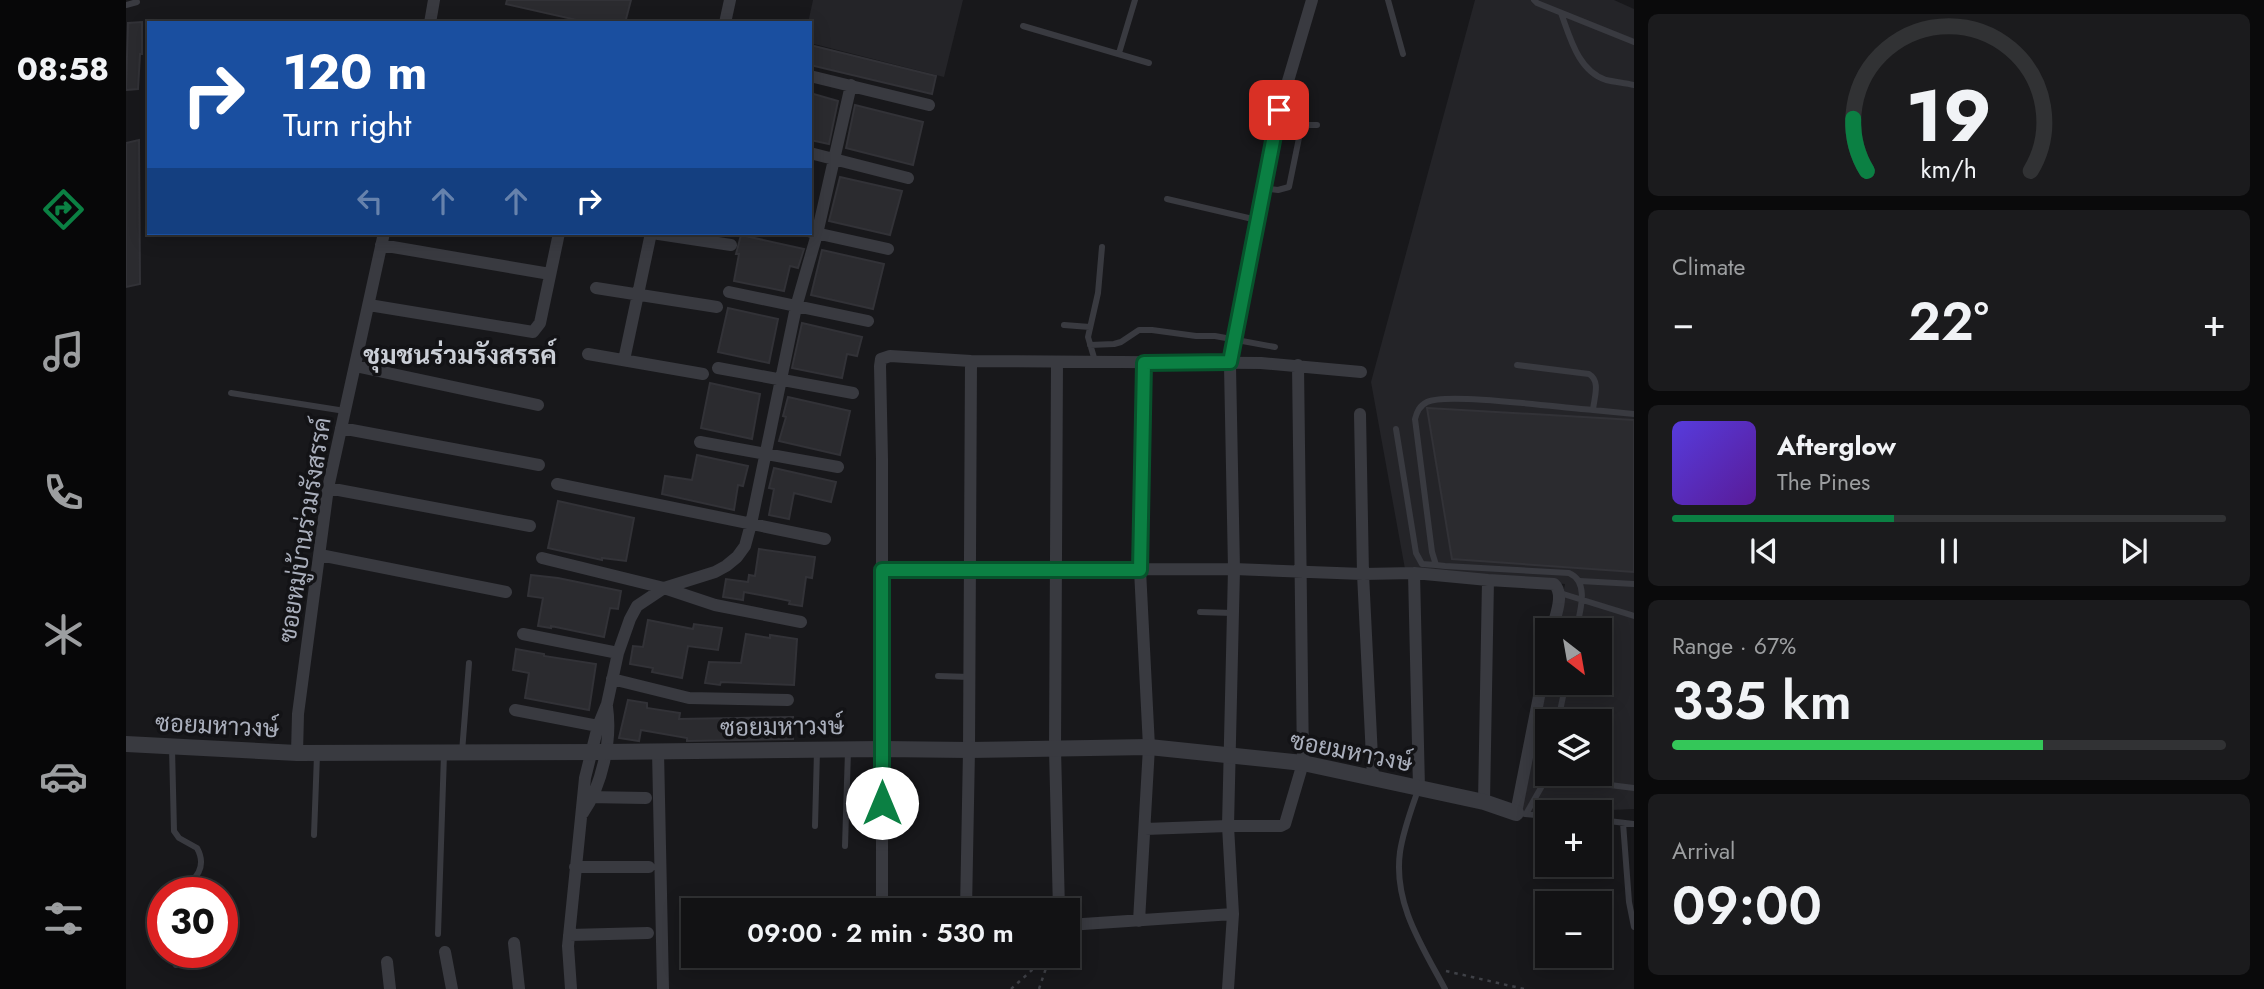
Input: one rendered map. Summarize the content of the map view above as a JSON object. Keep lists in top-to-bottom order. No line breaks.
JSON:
{"streets":{"street":["ซอยหมู่บ้านร่วมรังสรรค์","ซอยมหาวงษ์"]},"crossings":[["ซอยหมู่บ้านร่วมรังสรรค์","ซอยมหาวงษ์"]],"districts":["ชุมชนร่วมรังสรรค์"],"north":"bottom right","page":{"tabs":"08:58","turn":["120 m","Turn right"],"tile":["Climate",["Range · 67%","335 km"],["Arrival","09:00"]],"heat":["−","22°","+"],"song":["Afterglow","The Pines"],"map_buttons":["+","−"],"limit":"30","trip":"09:00 · 2 min · 530 m","gauge":["19","km/h"]}}
